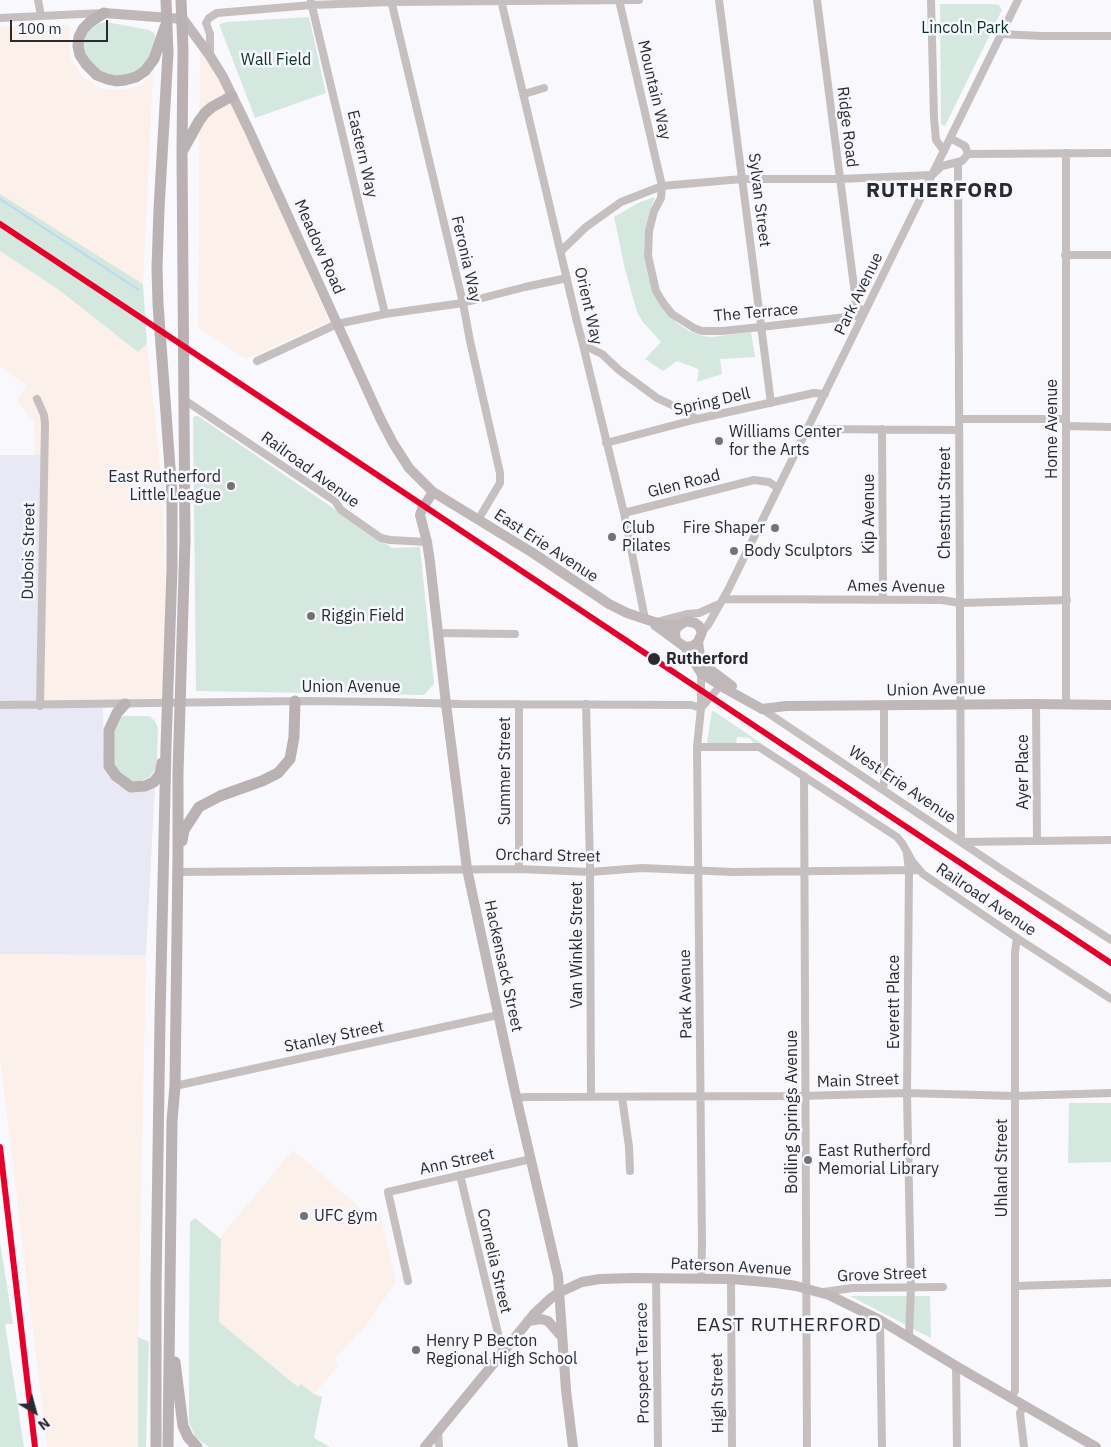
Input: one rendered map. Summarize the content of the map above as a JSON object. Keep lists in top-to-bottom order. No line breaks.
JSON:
{"streets":{"main road":["Meadow Road","East Erie Avenue","Union Avenue","West Erie Avenue","Hackensack Street","Paterson Avenue"],"street":["Mountain Way","Ridge Road","Eastern Way","Sylvan Street","Feronia Way","Park Avenue","Orient Way","The Terrace","Spring Dell","Home Avenue","Railroad Avenue","Glen Road","Chestnut Street","Kip Avenue","Dubois Street","Ames Avenue","Summer Street","Ayer Place","Orchard Street","Van Winkle Street","Everett Place","Stanley Street","Main Street","Boiling Springs Avenue","Ann Street","Uhland Street","Cornelia Street","Grove Street","Prospect Terrace","High Street"]},"crossings":[["Mountain Way","The Terrace"],["Ridge Road","Park Avenue"],["Ridge Road","The Terrace"],["Sylvan Street","The Terrace"],["Sylvan Street","Spring Dell"],["Meadow Road","East Erie Avenue"],["Meadow Road","Hackensack Street"],["Feronia Way","East Erie Avenue"],["Park Avenue","The Terrace"],["Park Avenue","Spring Dell"],["Park Avenue","Railroad Avenue"],["Park Avenue","Glen Road"],["Park Avenue","East Erie Avenue"],["Park Avenue","Ames Avenue"],["Park Avenue","Union Avenue"],["Park Avenue","West Erie Avenue"],["Park Avenue","Orchard Street"],["Park Avenue","Main Street"],["Park Avenue","Paterson Avenue"],["Orient Way","Spring Dell"],["Orient Way","Glen Road"],["Orient Way","East Erie Avenue"],["Home Avenue","Ames Avenue"],["Home Avenue","Union Avenue"],["Railroad Avenue","Orchard Street"],["Railroad Avenue","Hackensack Street"],["Railroad Avenue","Everett Place"],["Railroad Avenue","Boiling Springs Avenue"],["Railroad Avenue","Uhland Street"],["Chestnut Street","Ames Avenue"],["Chestnut Street","Union Avenue"],["Chestnut Street","West Erie Avenue"],["Kip Avenue","Ames Avenue"],["East Erie Avenue","West Erie Avenue"],["East Erie Avenue","Hackensack Street"],["Dubois Street","Union Avenue"],["Union Avenue","Summer Street"],["Union Avenue","Ayer Place"],["Union Avenue","West Erie Avenue"],["Union Avenue","Van Winkle Street"],["Union Avenue","Hackensack Street"],["Summer Street","Orchard Street"],["Orchard Street","Van Winkle Street"],["Orchard Street","Hackensack Street"],["Orchard Street","Everett Place"],["Orchard Street","Boiling Springs Avenue"],["Van Winkle Street","Main Street"],["Hackensack Street","Stanley Street"],["Hackensack Street","Main Street"],["Hackensack Street","Ann Street"],["Hackensack Street","Paterson Avenue"],["Everett Place","Main Street"],["Everett Place","Paterson Avenue"],["Everett Place","Grove Street"],["Main Street","Boiling Springs Avenue"],["Main Street","Uhland Street"],["Boiling Springs Avenue","Paterson Avenue"],["Ann Street","Cornelia Street"],["Uhland Street","Paterson Avenue"],["Cornelia Street","Paterson Avenue"],["Paterson Avenue","Grove Street"],["Paterson Avenue","Prospect Terrace"],["Paterson Avenue","High Street"]],"districts":["RUTHERFORD","EAST RUTHERFORD"],"parks":["Lincoln Park","Wall Field"],"places":["Williams Center for the Arts","East Rutherford Little League","Fire Shaper","Club Pilates","Body Sculptors","Riggin Field","Rutherford","East Rutherford Memorial Library","UFC gym","Henry P Becton Regional High School"],"scale_bar":"100 m","north":"bottom right"}
